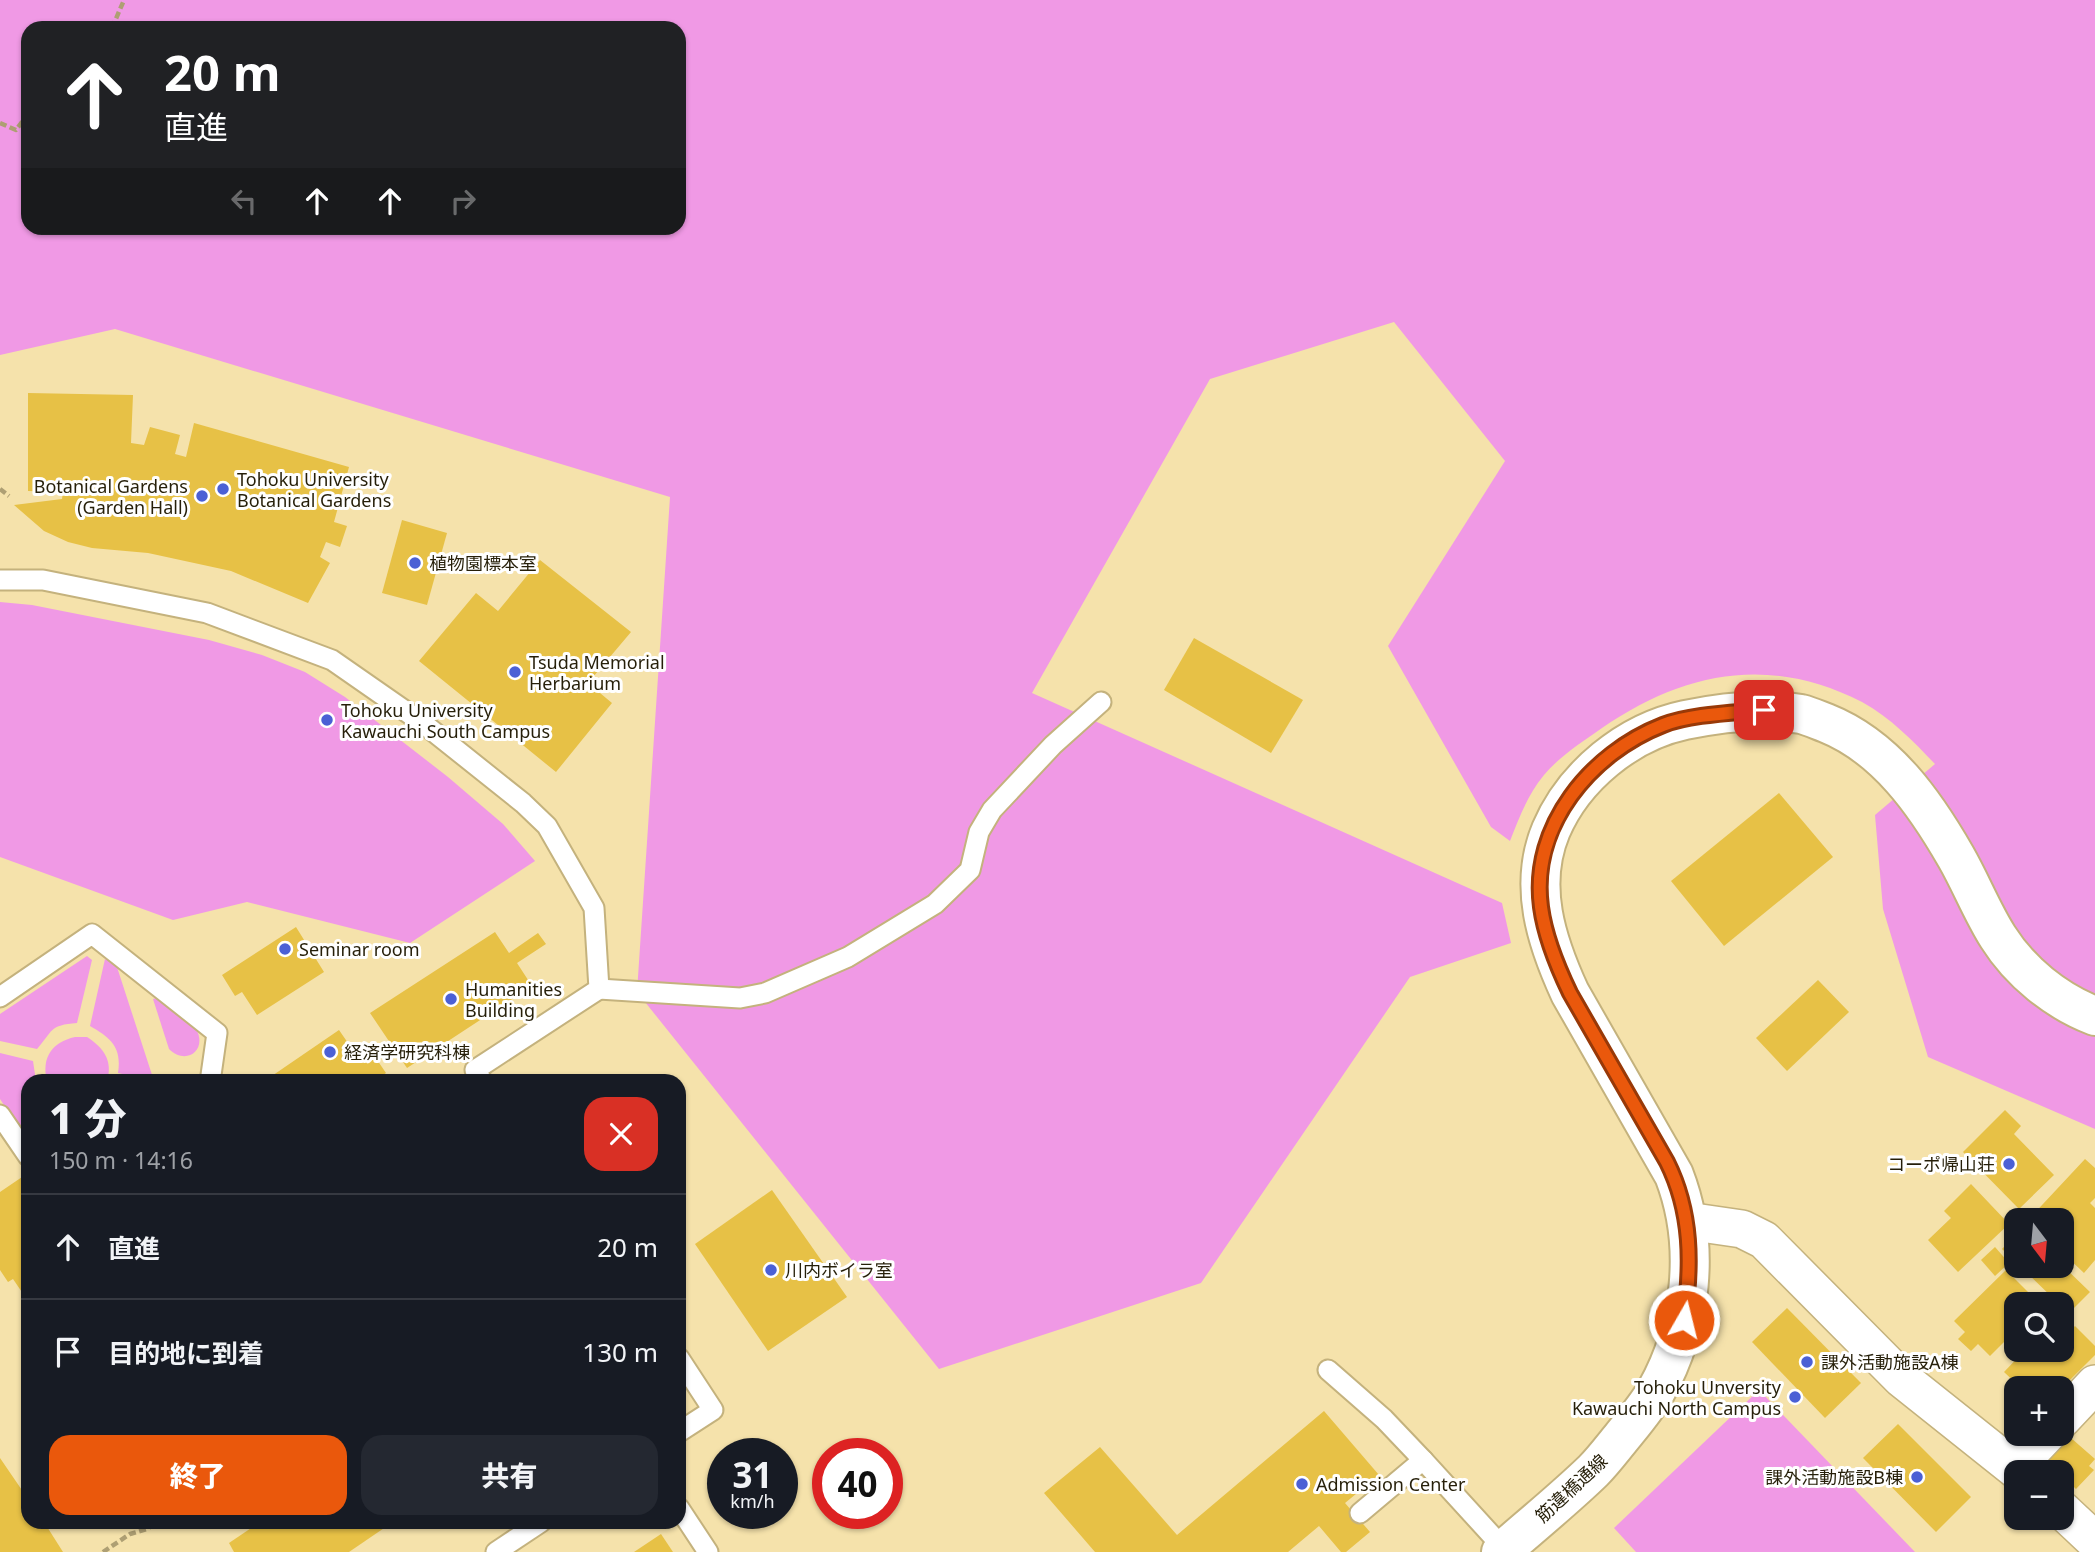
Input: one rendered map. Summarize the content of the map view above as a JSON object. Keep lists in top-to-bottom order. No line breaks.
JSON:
{"streets":{"street":["筋違橋通線"]},"places":["Tohoku University Botanical Gardens","Botanical Gardens (Garden Hall)","植物園標本室","Tsuda Memorial Herbarium","Tohoku University Kawauchi South Campus","Seminar room","Humanities Building","経済学研究科棟","コーポ帰山荘","川内ボイラ室","課外活動施設A棟","Tohoku Unversity Kawauchi North Campus","課外活動施設B棟","Admission Center"],"north":"bottom","page":{"turn":["20 m","直進"],"heading":["1 分","150 m · 14:16"],"list":[{"name":"直進","value":"20 m"},{"name":"目的地に到着","value":"130 m"}],"map_buttons":["+","−"],"buttons":["終了","共有"],"speed":"31 km/h","limit":"40"}}
